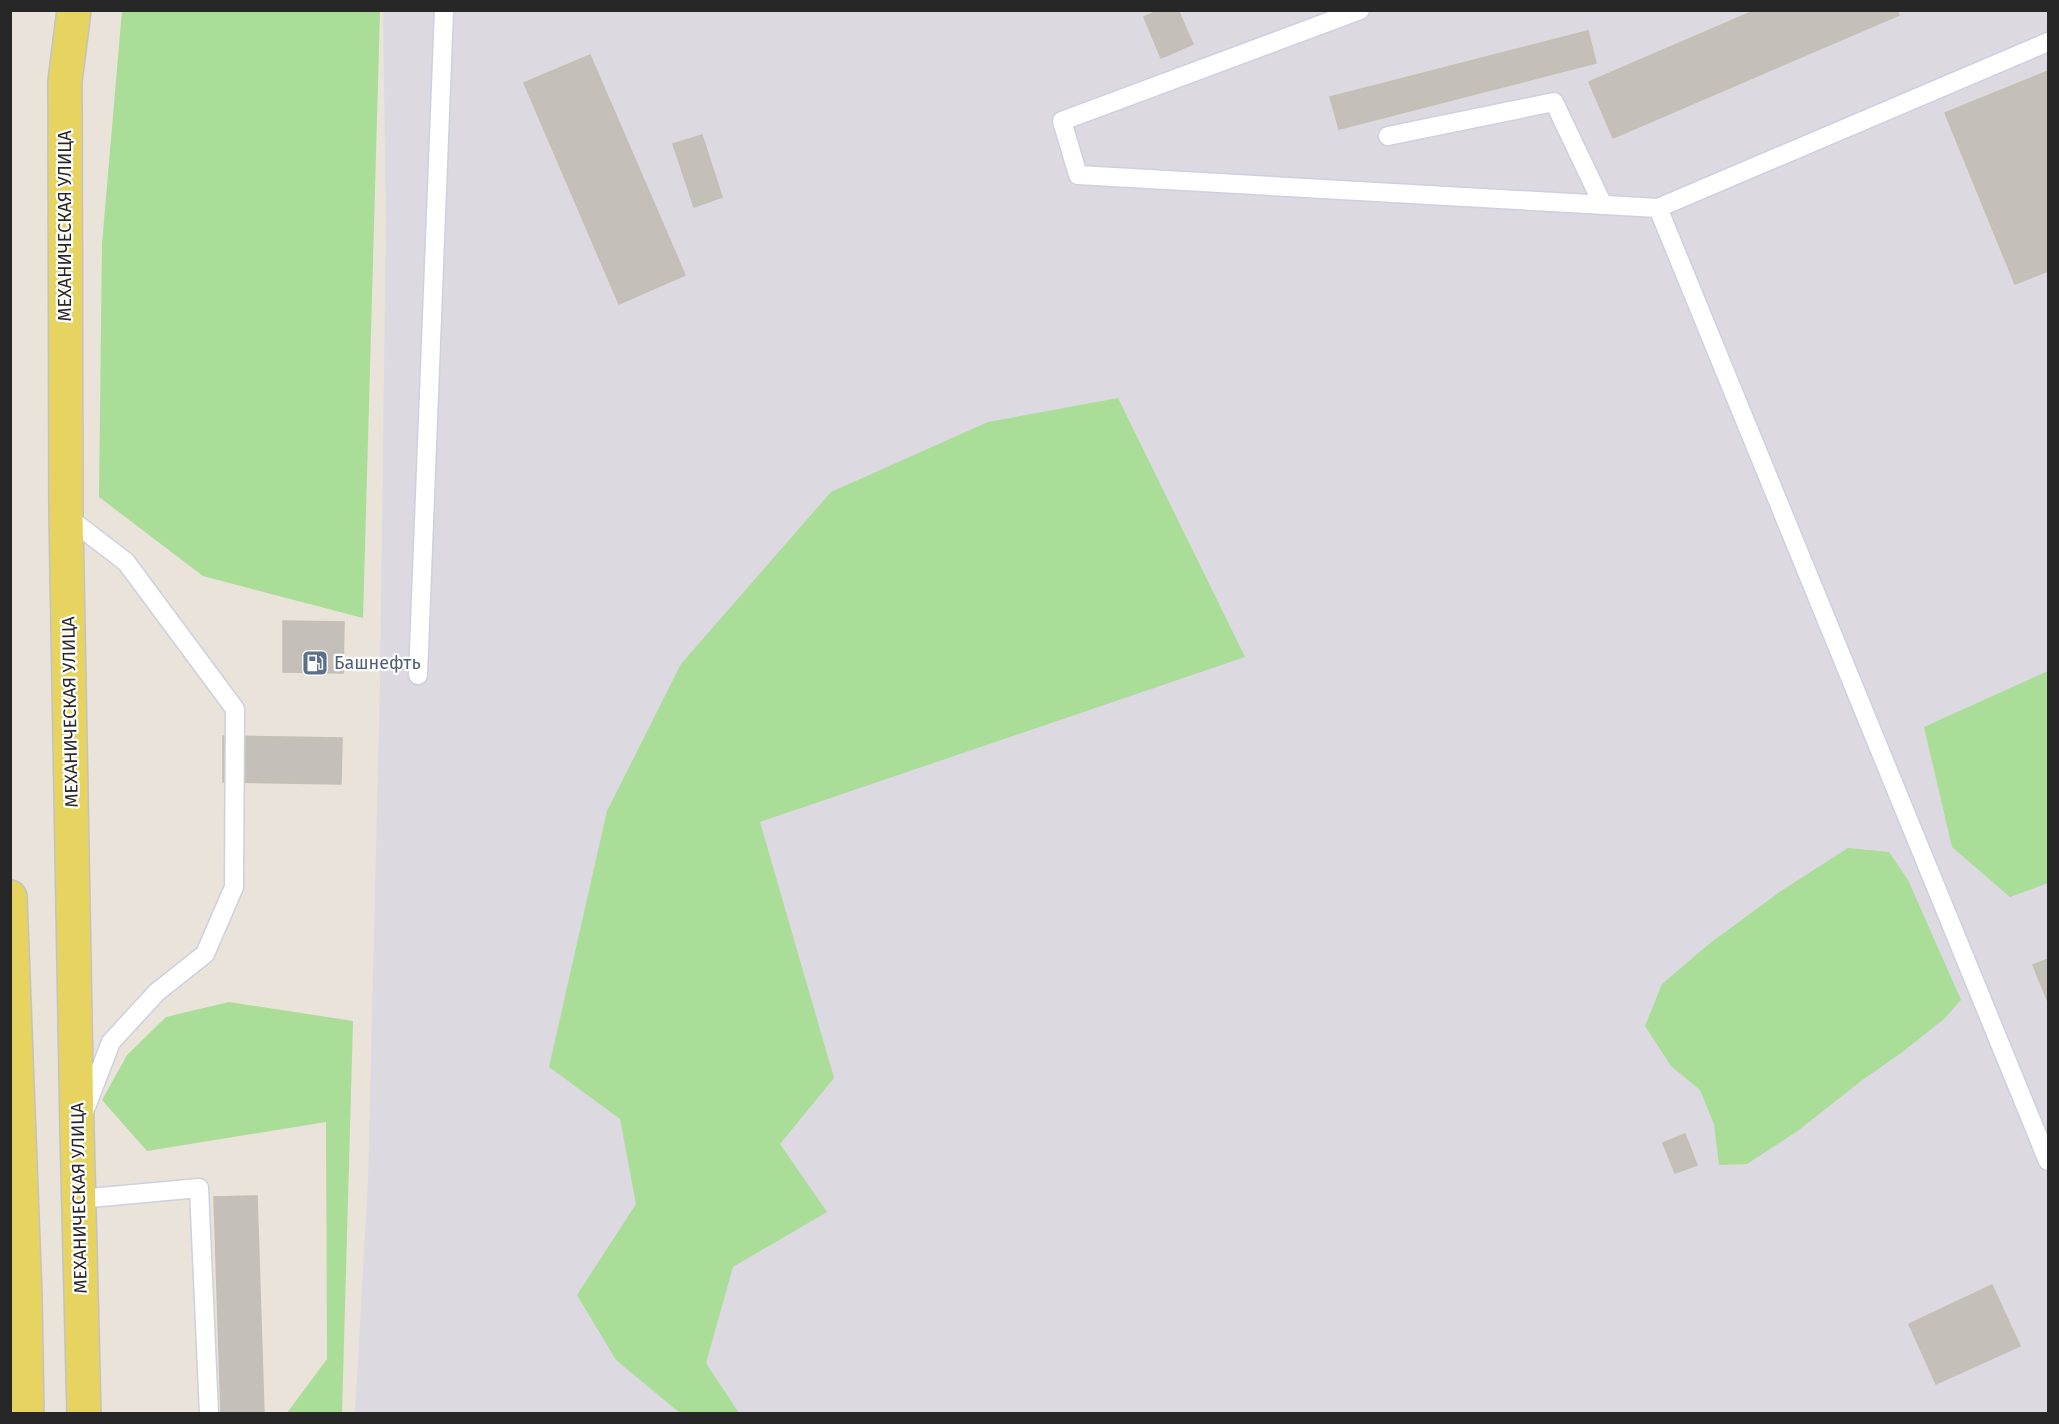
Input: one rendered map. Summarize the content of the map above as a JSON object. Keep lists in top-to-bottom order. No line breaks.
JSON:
{"streets":{"main road":["МЕХАНИЧЕСКАЯ УЛИЦА"]},"places":{"fuel station":["Башнефть"]}}
